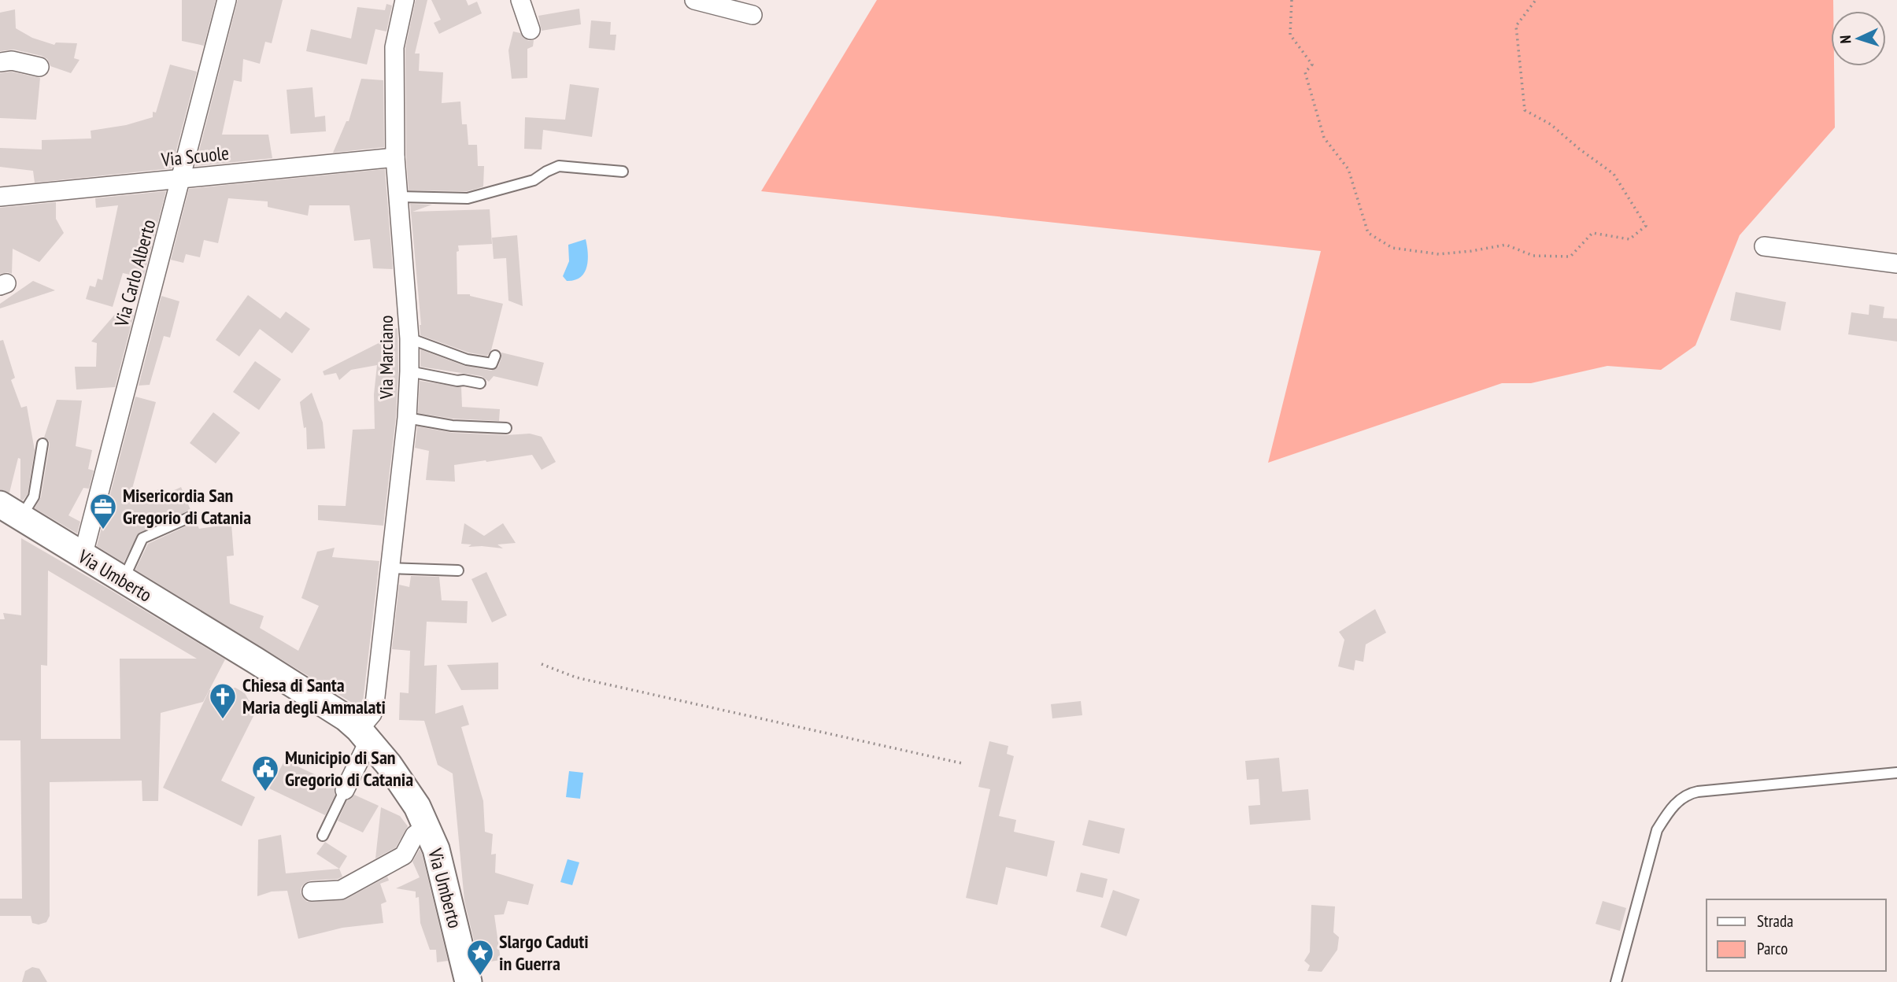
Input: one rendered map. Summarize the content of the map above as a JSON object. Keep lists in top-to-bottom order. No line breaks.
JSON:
{"streets":{"street":["Via Scuole","Via Carlo Alberto","Via Marciano","Via Umberto"]},"crossings":[["Via Scuole","Via Carlo Alberto"],["Via Scuole","Via Marciano"],["Via Carlo Alberto","Via Umberto"],["Via Marciano","Via Umberto"]],"places":{"office":["Misericordia San Gregorio di Catania"],"church":["Chiesa di Santa Maria degli Ammalati"],"public building":["Municipio di San Gregorio di Catania"],"place":["Slargo Caduti in Guerra"]},"legend":["Strada","Parco"],"north":"left"}
